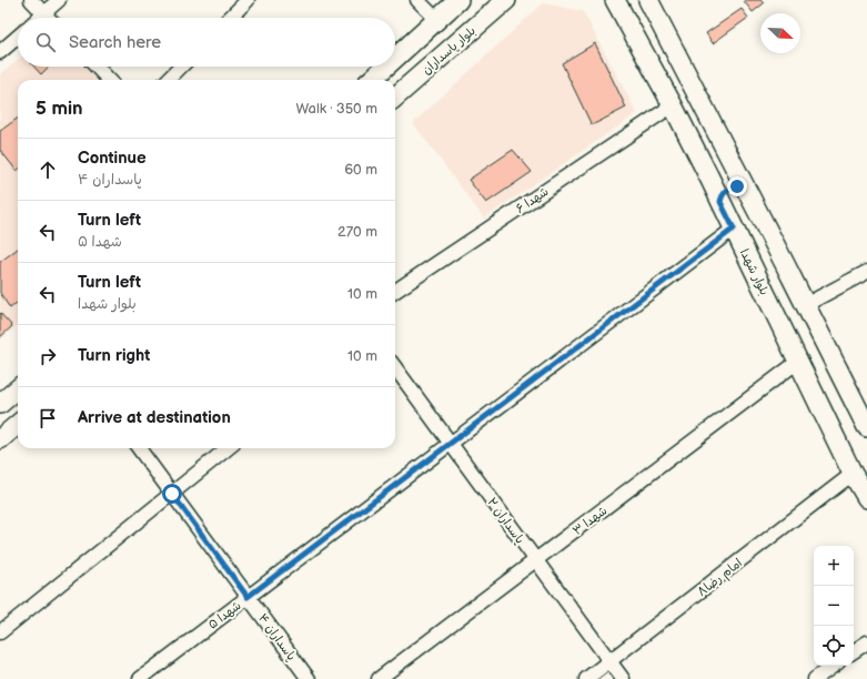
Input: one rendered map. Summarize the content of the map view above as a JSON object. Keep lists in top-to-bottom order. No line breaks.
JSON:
{"streets":{"main road":["بلوار پاسداران","بلوار شهدا"],"street":["شهدا ۶","پاسداران ۲","شهدا ۳","امام رضا۸","شهدا ۵","پاسداران ۴"]},"crossings":[["شهدا ۶","بلوار شهدا"],["بلوار شهدا","شهدا ۳"],["بلوار شهدا","امام رضا۸"],["بلوار شهدا","شهدا ۵"],["پاسداران ۲","شهدا ۳"],["پاسداران ۲","امام رضا۸"],["پاسداران ۲","شهدا ۵"],["شهدا ۵","پاسداران ۴"]],"north":"bottom right","page":{"search":"Search here","heading":["5 min","Walk · 350 m"],"list":[["Continue","پاسداران ۴","60 m"],["Turn left","شهدا ۵","270 m"],["Turn left","بلوار شهدا","10 m"],["Turn right","10 m"],"Arrive at destination"],"map_buttons":["+","−"]}}
